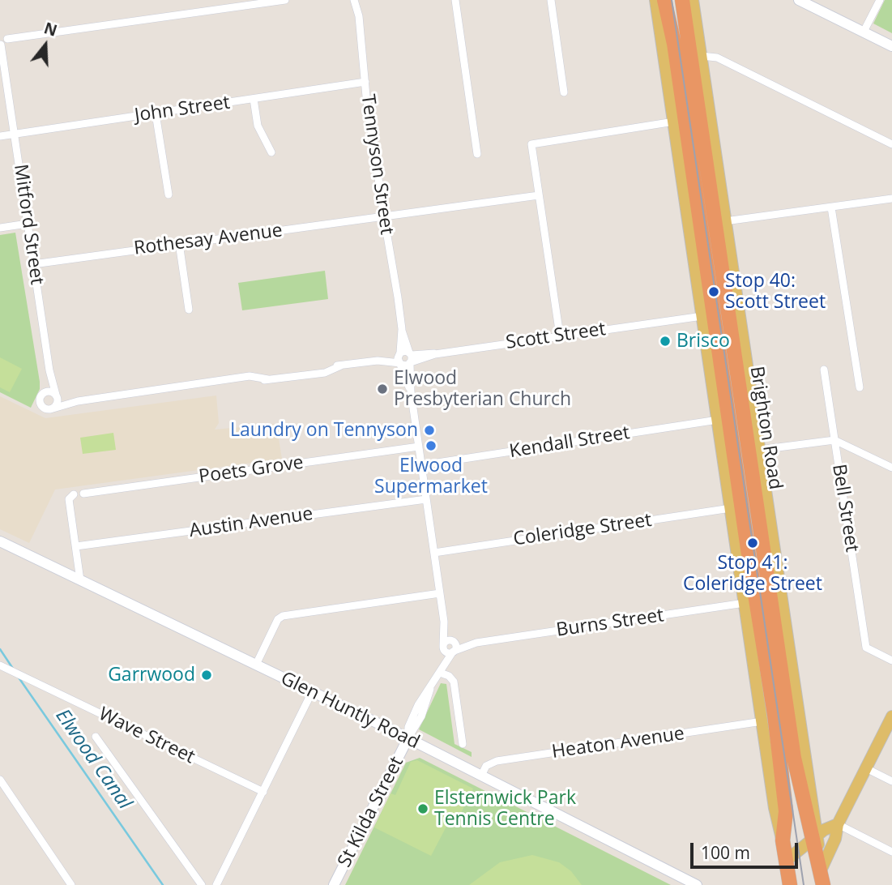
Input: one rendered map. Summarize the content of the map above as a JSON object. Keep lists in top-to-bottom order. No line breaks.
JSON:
{"streets":{"highway":["Brighton Road"],"main road":["Glen Huntly Road","St Kilda Street"],"street":["John Street","Tennyson Street","Mitford Street","Rothesay Avenue","Scott Street","Kendall Street","Poets Grove","Bell Street","Austin Avenue","Coleridge Street","Burns Street","Wave Street","Heaton Avenue"]},"crossings":[["John Street","Tennyson Street"],["John Street","Mitford Street"],["Tennyson Street","Rothesay Avenue"],["Mitford Street","Rothesay Avenue"],["Scott Street","Brighton Road"],["Brighton Road","Kendall Street"],["Brighton Road","Coleridge Street"],["Brighton Road","Burns Street"],["Brighton Road","Heaton Avenue"],["Glen Huntly Road","Heaton Avenue"],["Glen Huntly Road","St Kilda Street"]],"water":["Elwood Canal"],"places":["Stop 40: Scott Street","Brisco","Elwood Presbyterian Church","Laundry on Tennyson","Elwood Supermarket","Stop 41: Coleridge Street","Garrwood","Elsternwick Park Tennis Centre"],"scale_bar":"100 m","north":"top"}
